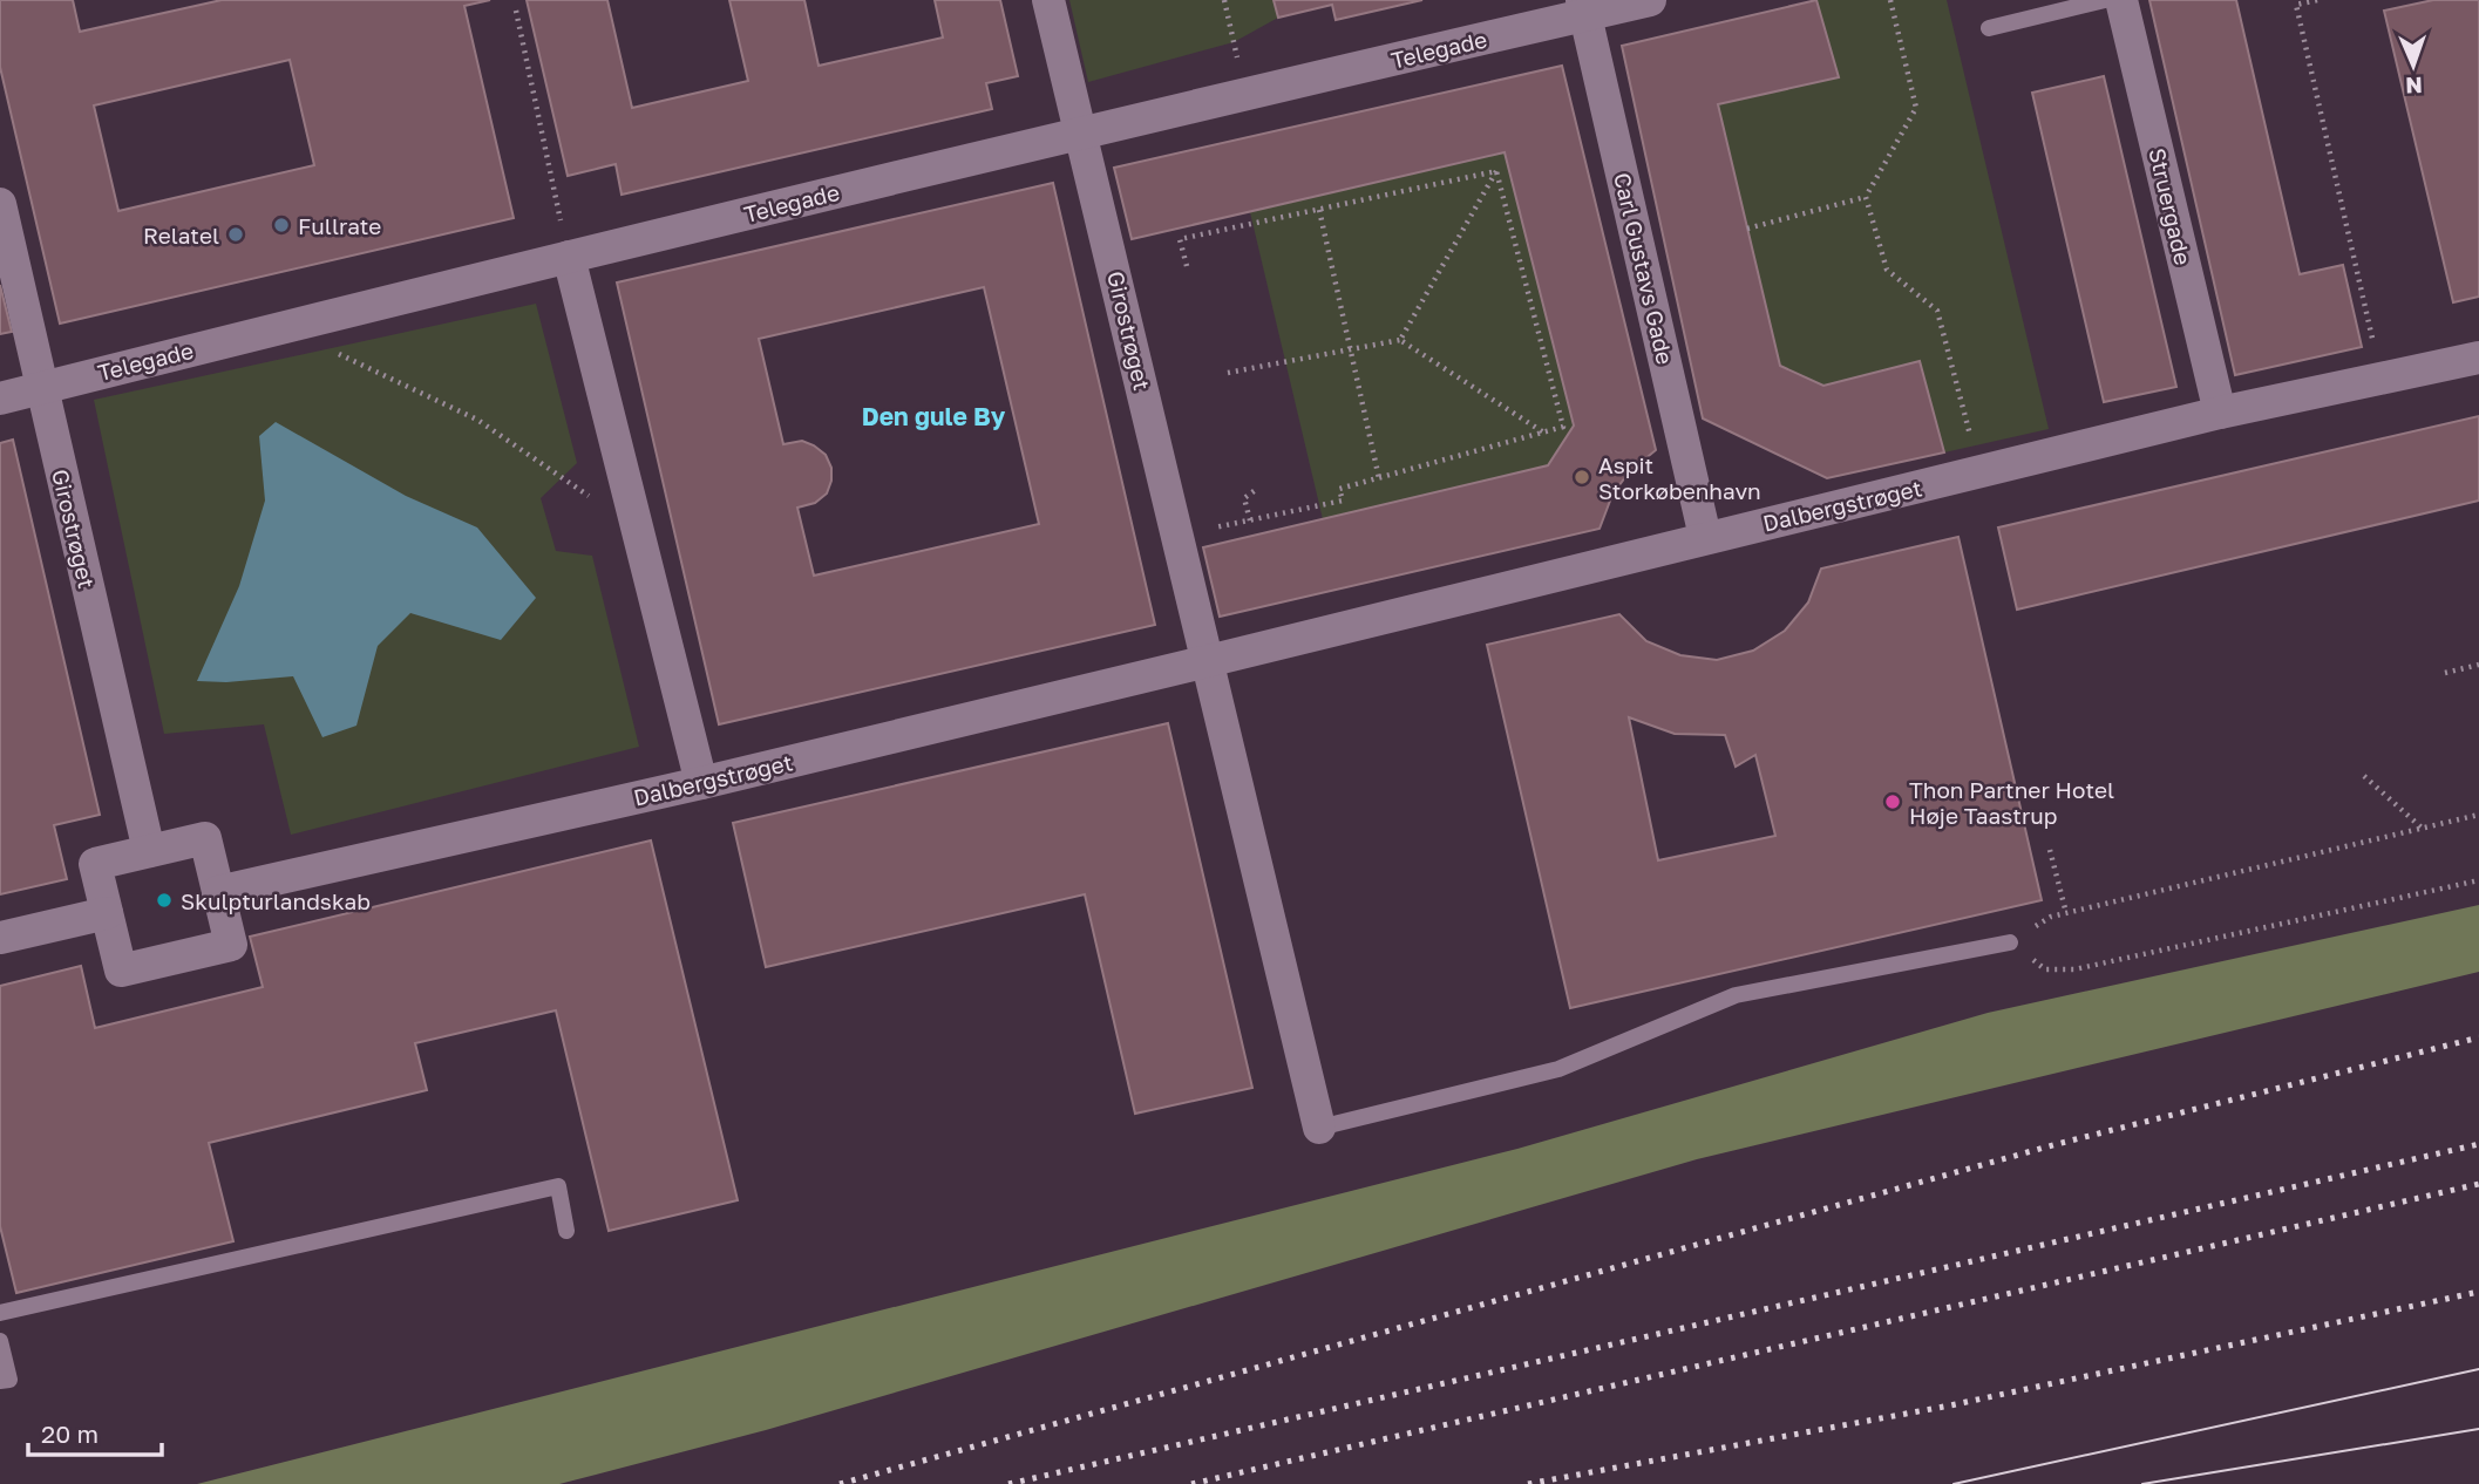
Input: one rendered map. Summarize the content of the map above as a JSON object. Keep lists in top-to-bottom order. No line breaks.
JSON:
{"streets":{"street":["Telegade","Struergade","Carl Gustavs Gade","Girostrøget","Dalbergstrøget"]},"crossings":[["Telegade","Carl Gustavs Gade"],["Telegade","Girostrøget"],["Struergade","Dalbergstrøget"],["Carl Gustavs Gade","Dalbergstrøget"],["Girostrøget","Dalbergstrøget"]],"districts":["Den gule By"],"places":["Fullrate","Relatel","Aspit Storkøbenhavn","Thon Partner Hotel Høje Taastrup","Skulpturlandskab"],"scale_bar":"20 m","north":"bottom"}
